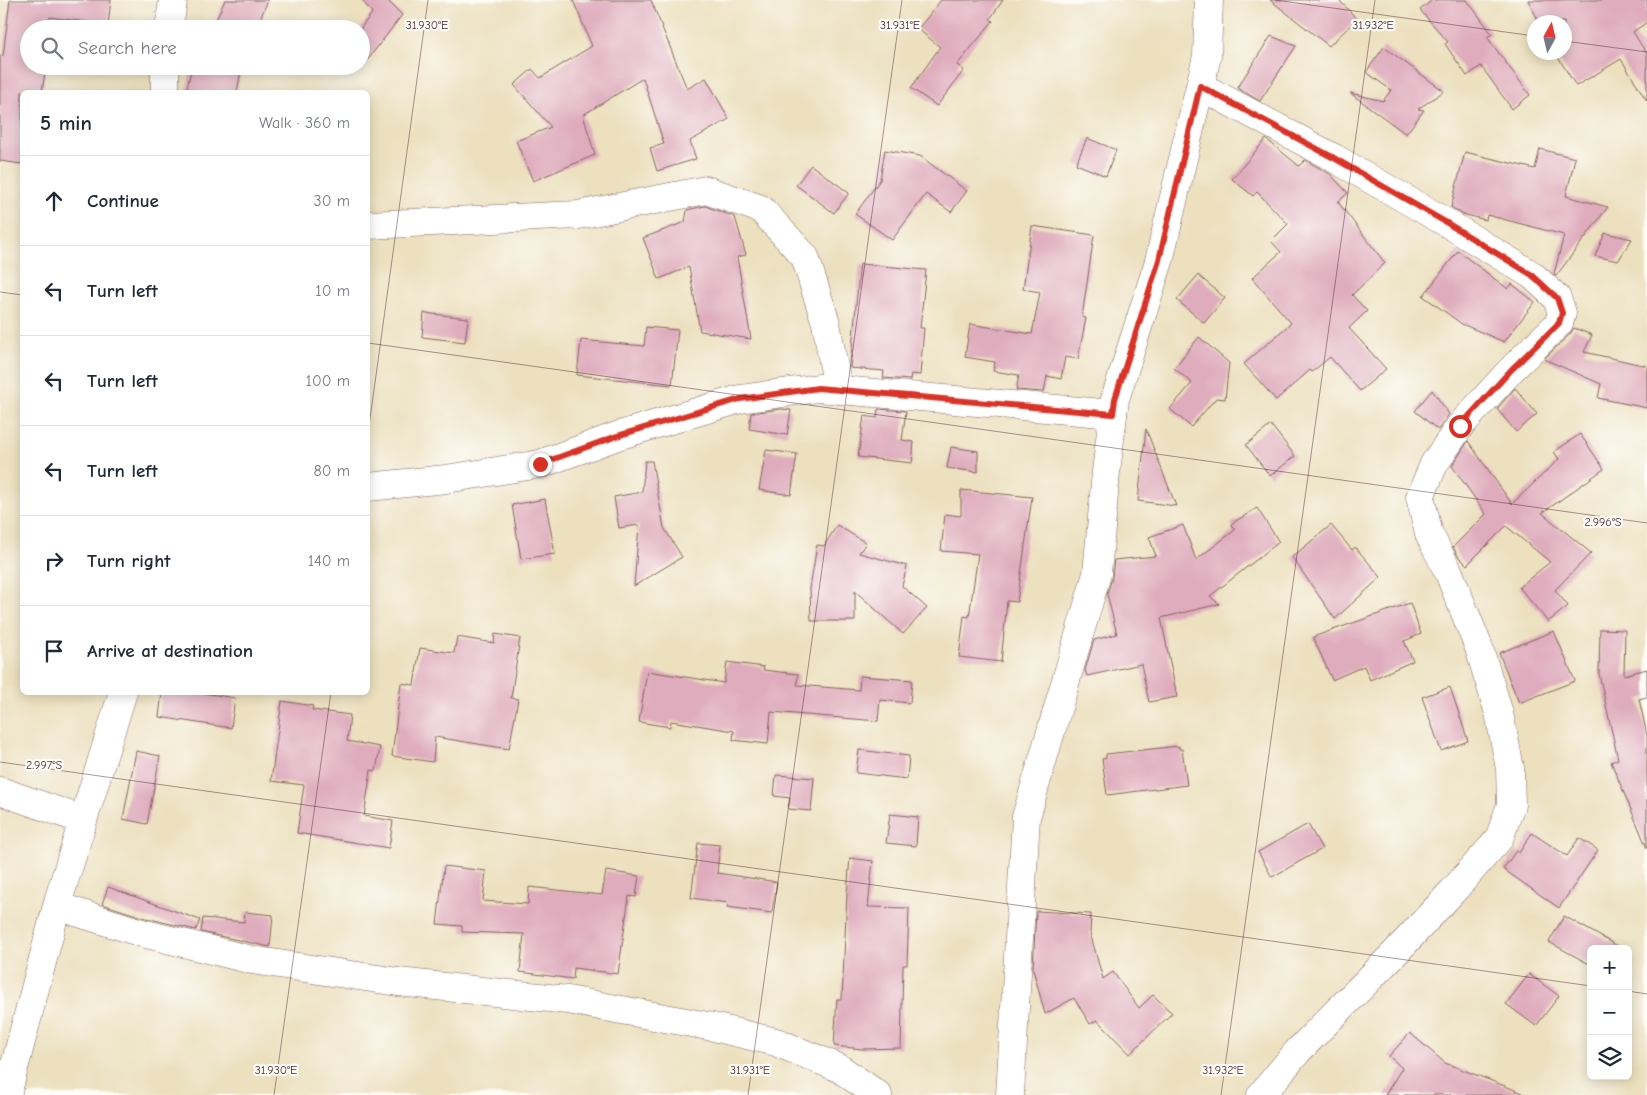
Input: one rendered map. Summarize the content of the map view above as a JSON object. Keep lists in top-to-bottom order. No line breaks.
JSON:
{"north":"top","page":{"search":"Search here","heading":["5 min","Walk · 360 m"],"list":[["Continue","30 m"],["Turn left","10 m"],["Turn left","100 m"],["Turn left","80 m"],["Turn right","140 m"],"Arrive at destination"],"map_buttons":["+","−"]},"coordinates":["31.930°E","31.931°E","31.932°E","2.996°S","2.997°S"]}
